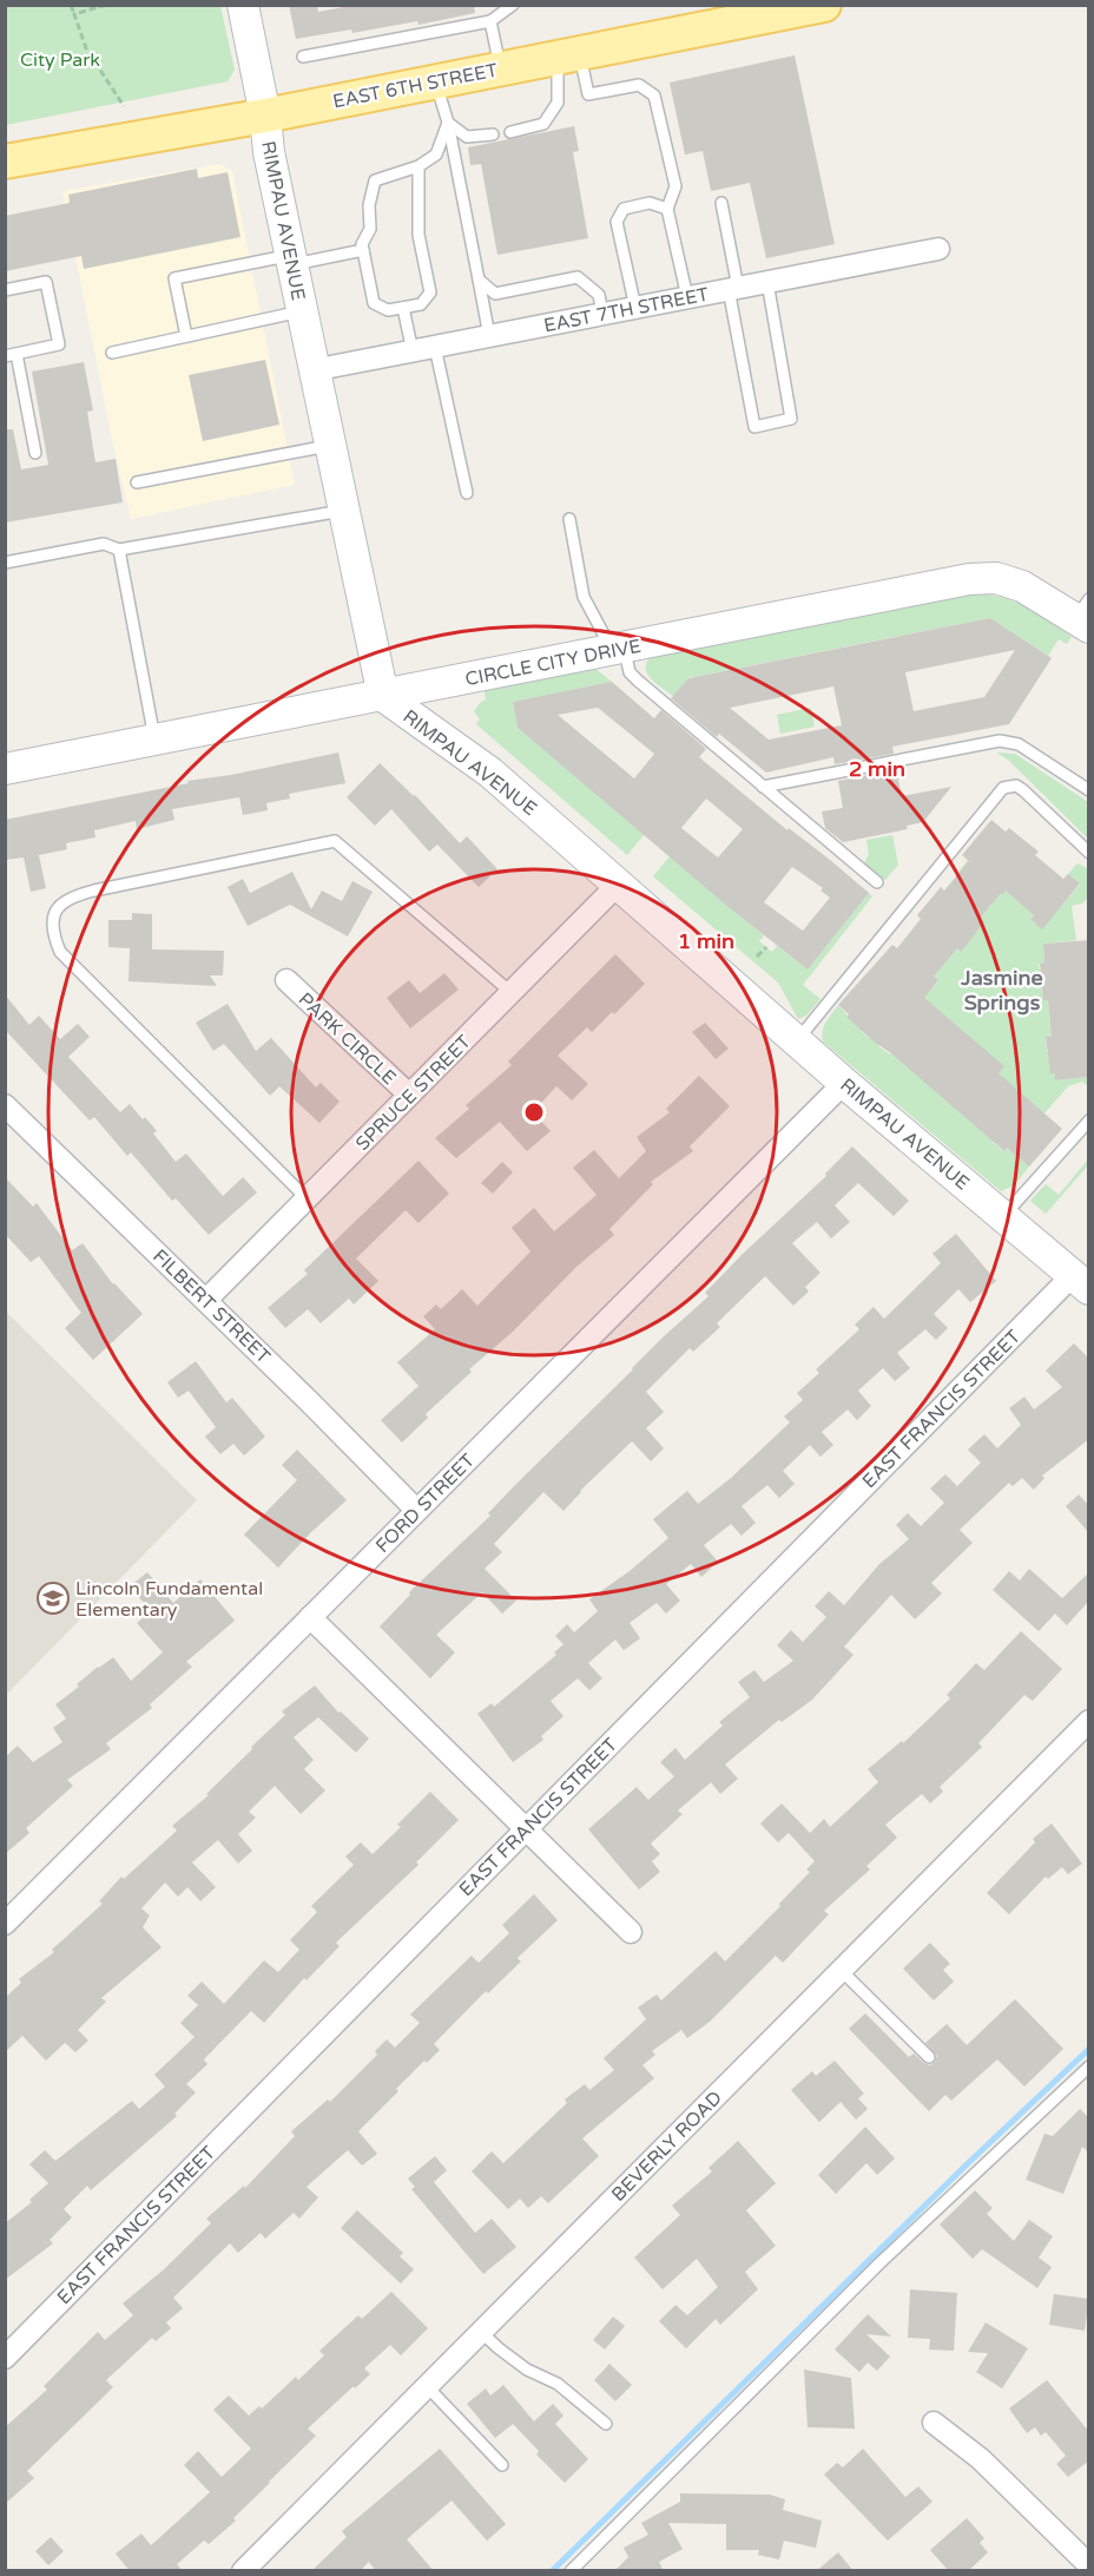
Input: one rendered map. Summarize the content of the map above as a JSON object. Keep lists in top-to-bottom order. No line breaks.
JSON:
{"streets":{"main road":["EAST 6TH STREET","RIMPAU AVENUE","CIRCLE CITY DRIVE"],"street":["EAST 7TH STREET","PARK CIRCLE","SPRUCE STREET","FILBERT STREET","EAST FRANCIS STREET","FORD STREET","BEVERLY ROAD"]},"crossings":[["EAST 6TH STREET","RIMPAU AVENUE"],["RIMPAU AVENUE","EAST 7TH STREET"],["RIMPAU AVENUE","CIRCLE CITY DRIVE"],["RIMPAU AVENUE","SPRUCE STREET"],["RIMPAU AVENUE","EAST FRANCIS STREET"],["RIMPAU AVENUE","FORD STREET"],["PARK CIRCLE","SPRUCE STREET"],["SPRUCE STREET","FILBERT STREET"],["FILBERT STREET","FORD STREET"]],"districts":["Jasmine Springs"],"parks":["City Park"],"places":{"school or university":["Lincoln Fundamental Elementary"]},"rings":["2 min","1 min"]}
